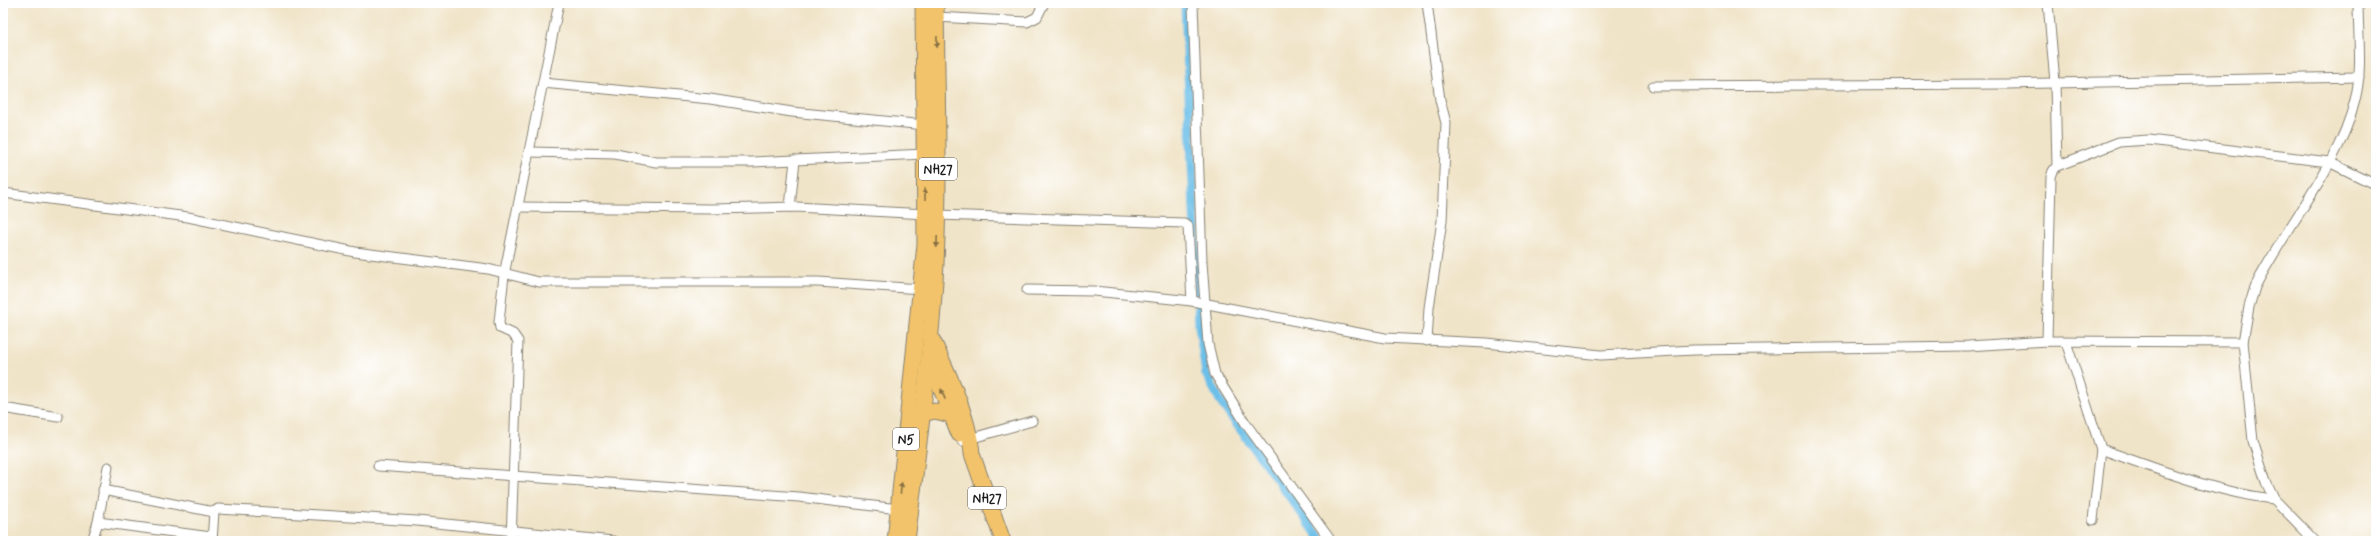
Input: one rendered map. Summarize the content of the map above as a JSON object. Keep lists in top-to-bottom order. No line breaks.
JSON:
{"streets":{"highway":["NH27","N5"]},"crossings":[["NH27","N5"]]}
